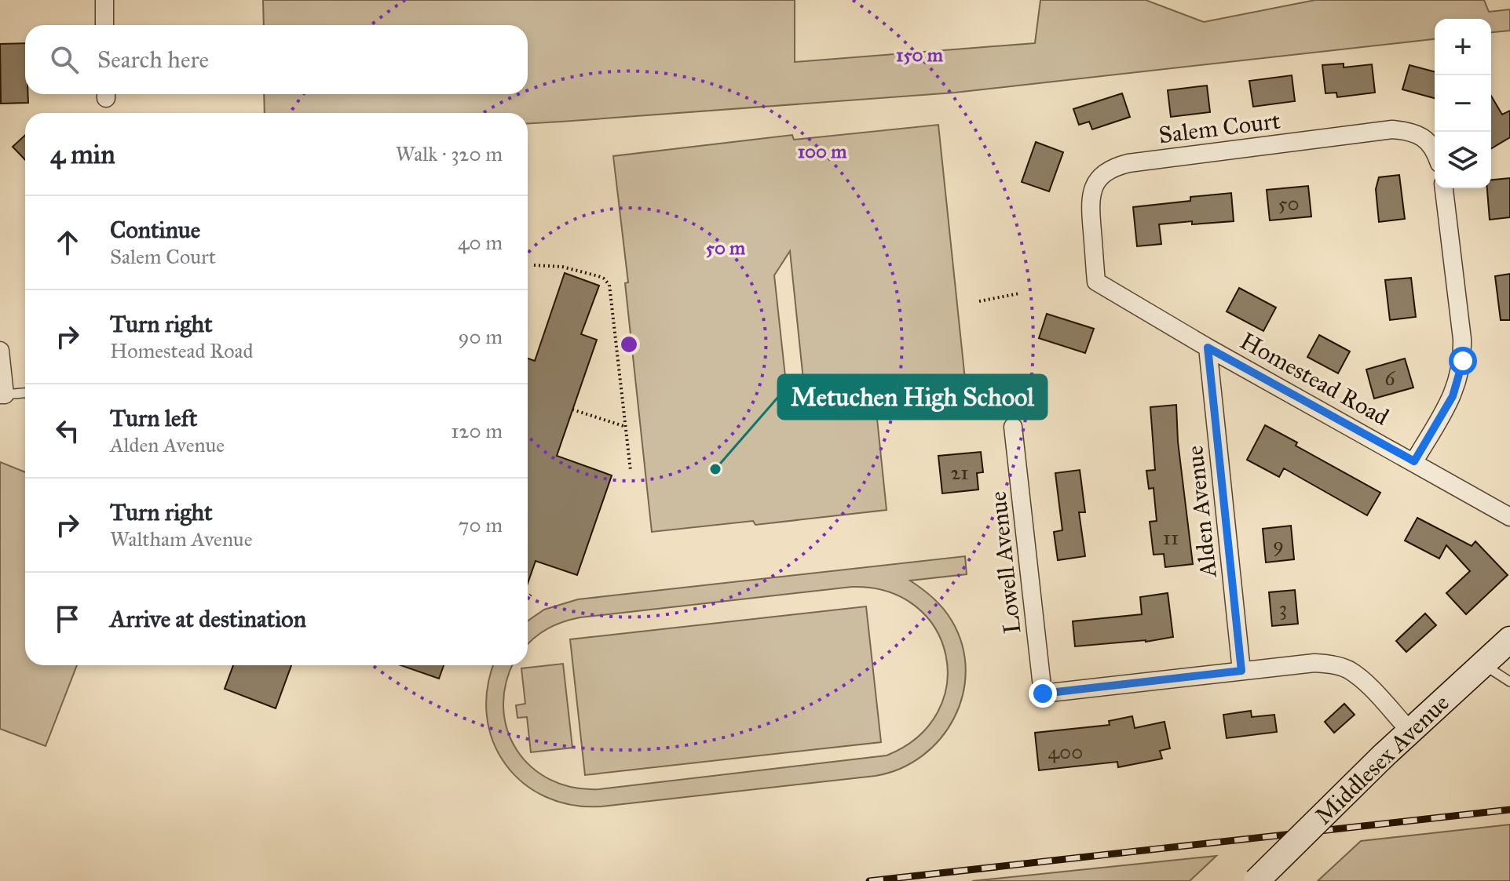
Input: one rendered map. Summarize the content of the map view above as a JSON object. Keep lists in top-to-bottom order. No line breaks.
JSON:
{"streets":{"main road":["Middlesex Avenue"],"street":["Salem Court","Homestead Road","Alden Avenue","Lowell Avenue"]},"crossings":[["Salem Court","Homestead Road"],["Homestead Road","Alden Avenue"],["Alden Avenue","Lowell Avenue"]],"places":["Metuchen High School"],"house_numbers":["50","6","21","11","9","3","400"],"page":{"map_buttons":["+","−"],"search":"Search here","heading":["4 min","Walk · 320 m"],"list":[["Continue","Salem Court","40 m"],["Turn right","Homestead Road","90 m"],["Turn left","Alden Avenue","120 m"],["Turn right","Waltham Avenue","70 m"],"Arrive at destination"]},"rings":["150 m","100 m","50 m"]}
